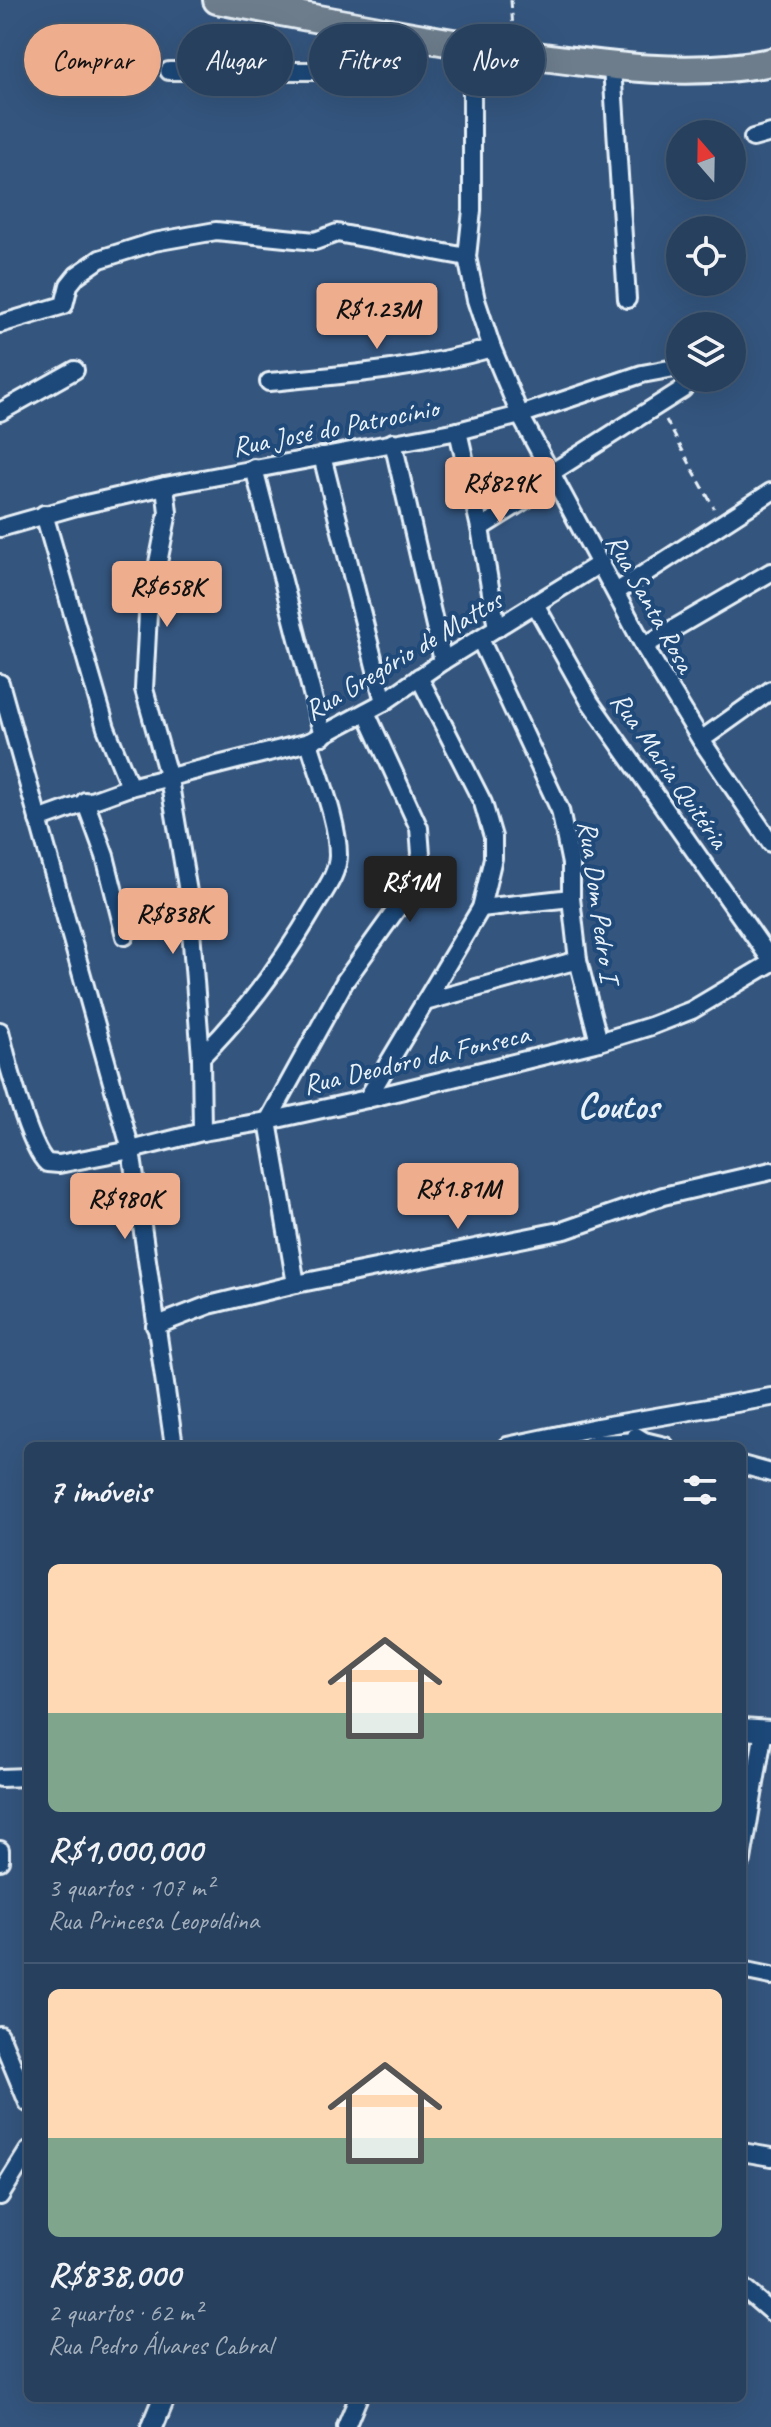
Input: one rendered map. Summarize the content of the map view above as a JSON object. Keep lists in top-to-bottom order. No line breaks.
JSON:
{"streets":{"street":["Rua José do Patrocínio","Rua Santa Rosa","Rua Gregório de Mattos","Rua Maria Quitéria","Rua Dom Pedro I","Rua Deodoro da Fonseca"]},"crossings":[["Rua José do Patrocínio","Rua Santa Rosa"],["Rua Santa Rosa","Rua Gregório de Mattos"],["Rua Gregório de Mattos","Rua Maria Quitéria"],["Rua Gregório de Mattos","Rua Dom Pedro I"],["Rua Maria Quitéria","Rua Deodoro da Fonseca"],["Rua Dom Pedro I","Rua Deodoro da Fonseca"]],"districts":["Coutos"],"north":"top","page":{"chip":["Comprar","Alugar","Filtros","Novo"],"price":["R$1.23M","R$829K","R$658K","R$1M","R$838K","R$1.81M","R$980K"],"heading":"7 imóveis","list":[{"name":"R$1,000,000","note":"3 quartos · 107 m² · Rua Princesa Leopoldina"},{"name":"R$838,000","note":"2 quartos · 62 m² · Rua Pedro Álvares Cabral"}]}}
